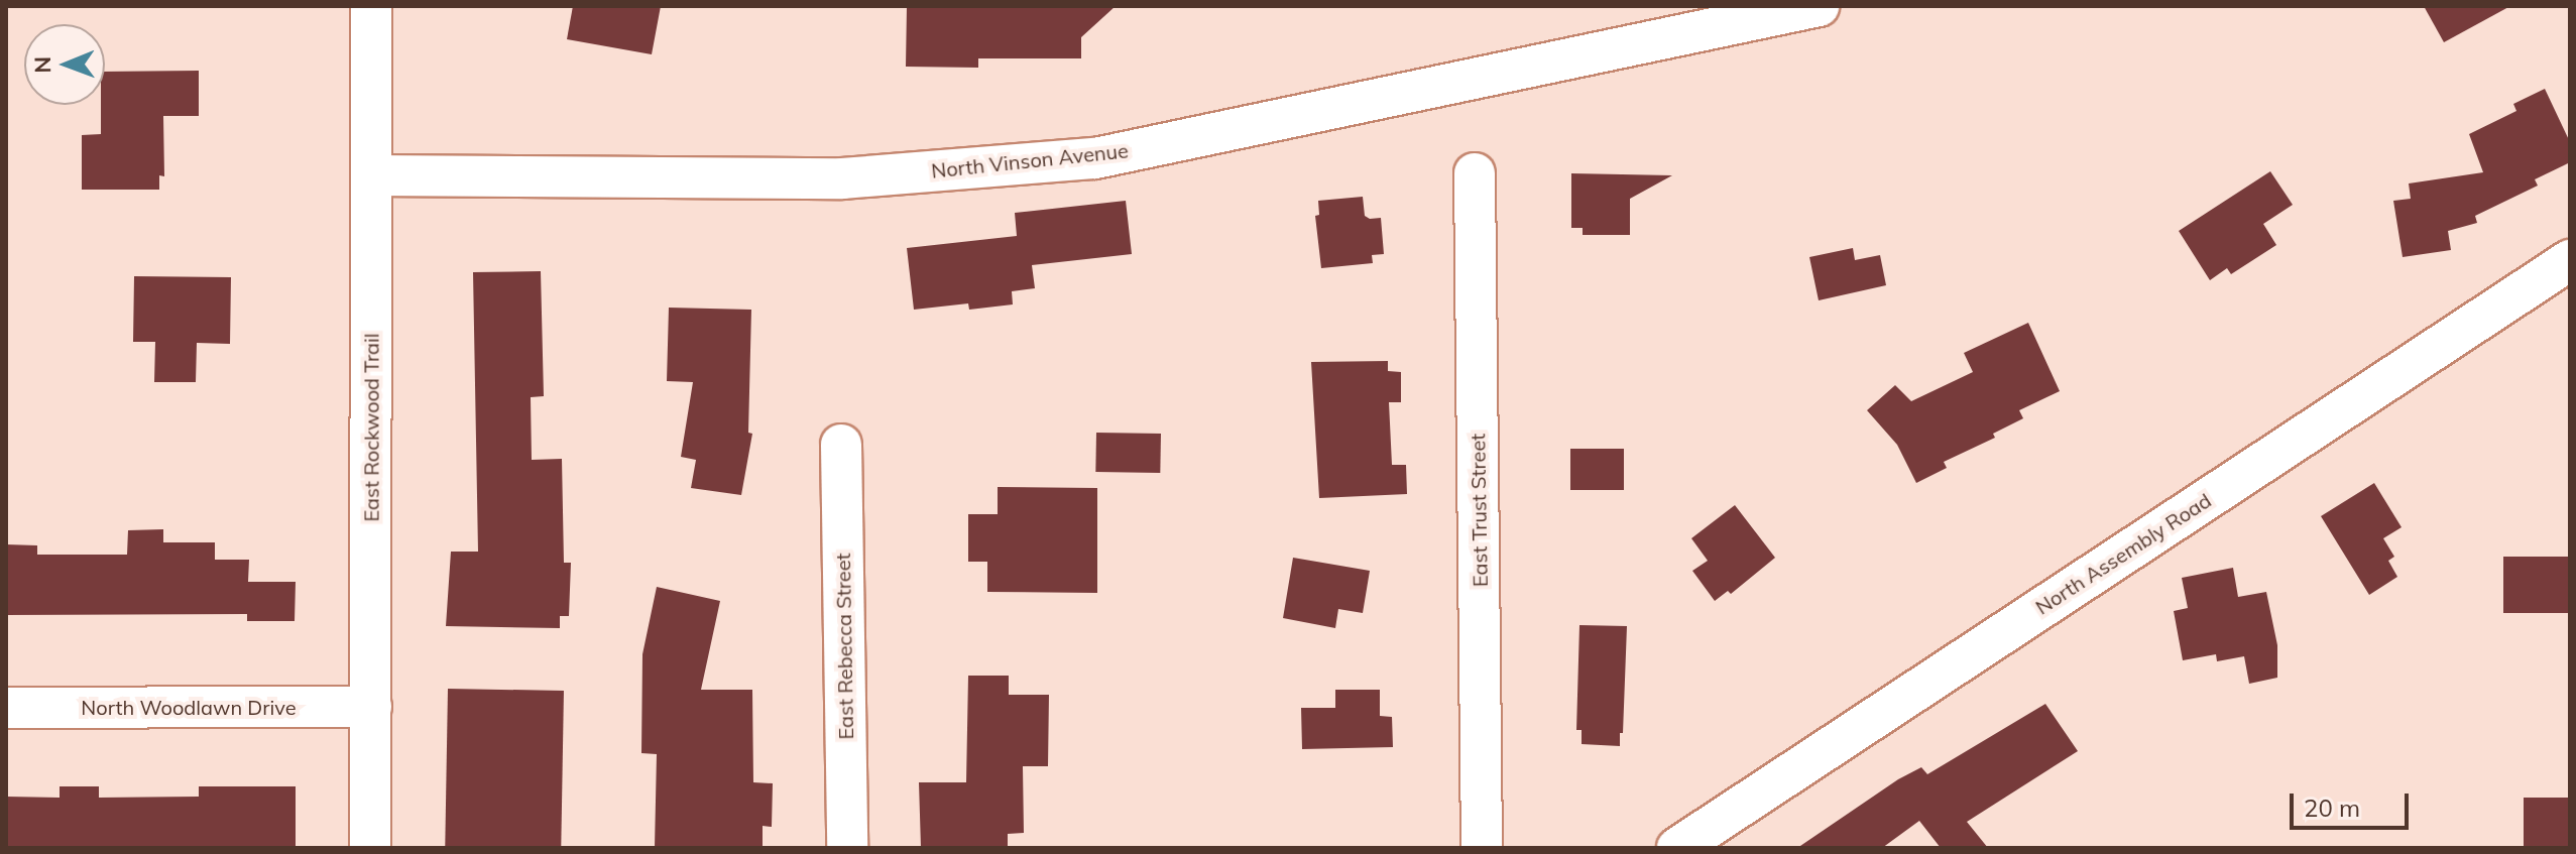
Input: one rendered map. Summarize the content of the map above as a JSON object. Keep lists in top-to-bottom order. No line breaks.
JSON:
{"streets":{"street":["North Vinson Avenue","East Rockwood Trail","East Trust Street","North Assembly Road","East Rebecca Street","North Woodlawn Drive"]},"crossings":[["North Vinson Avenue","East Rockwood Trail"],["East Rockwood Trail","North Woodlawn Drive"]],"scale_bar":"20 m","north":"left"}
